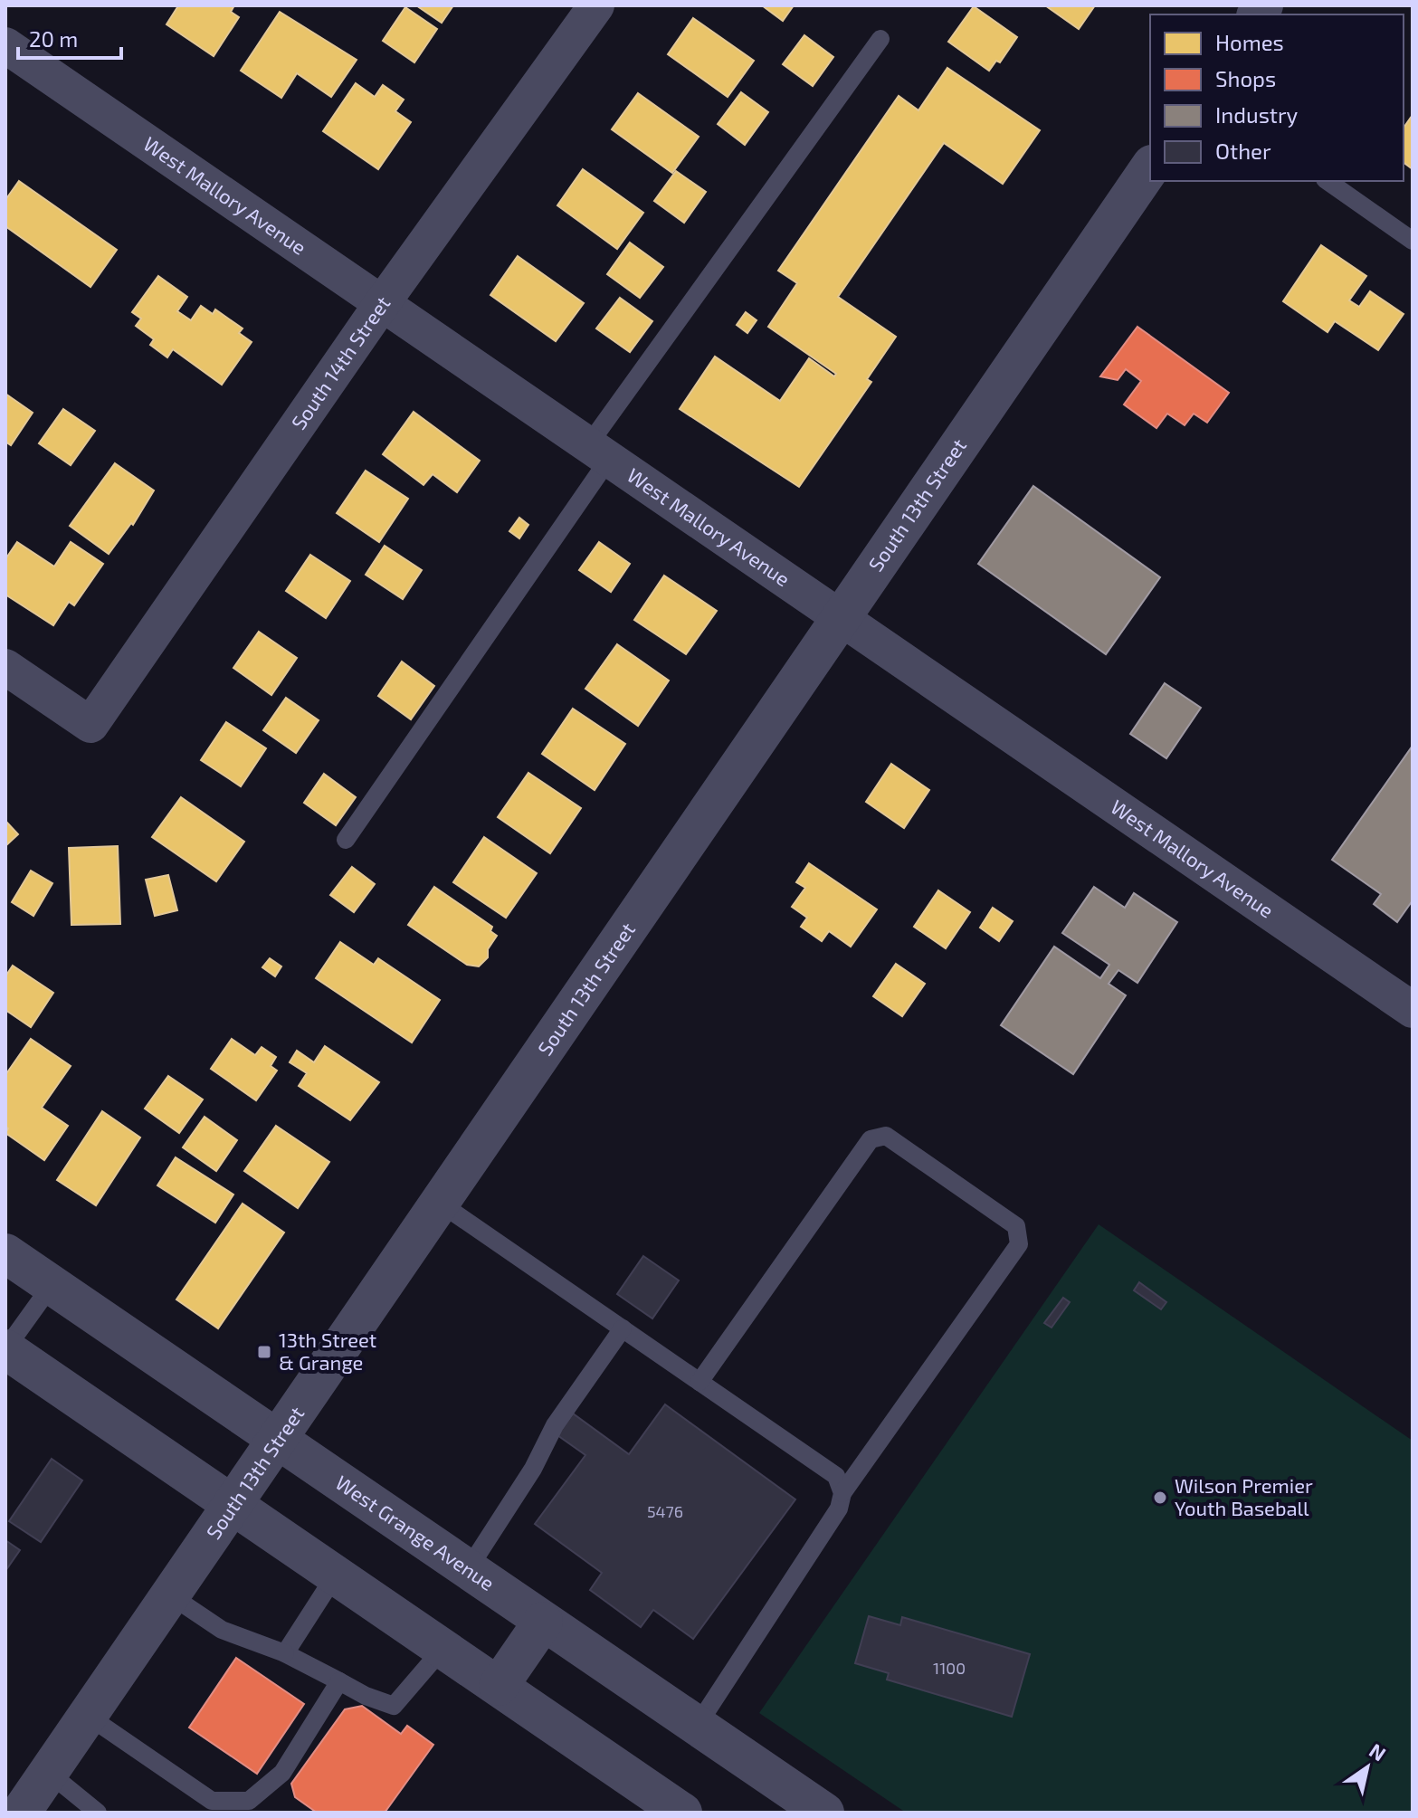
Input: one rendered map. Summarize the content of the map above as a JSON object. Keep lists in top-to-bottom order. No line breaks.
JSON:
{"streets":{"street":["West Mallory Avenue","South 14th Street","South 13th Street","West Grange Avenue"]},"crossings":[["West Mallory Avenue","South 14th Street"],["West Mallory Avenue","South 13th Street"],["South 13th Street","West Grange Avenue"]],"places":{"transit":["13th Street & Grange"],"other":["Wilson Premier Youth Baseball"]},"house_numbers":["5476","1100"],"legend":["Homes","Shops","Industry","Other"],"scale_bar":"20 m","north":"top right"}
